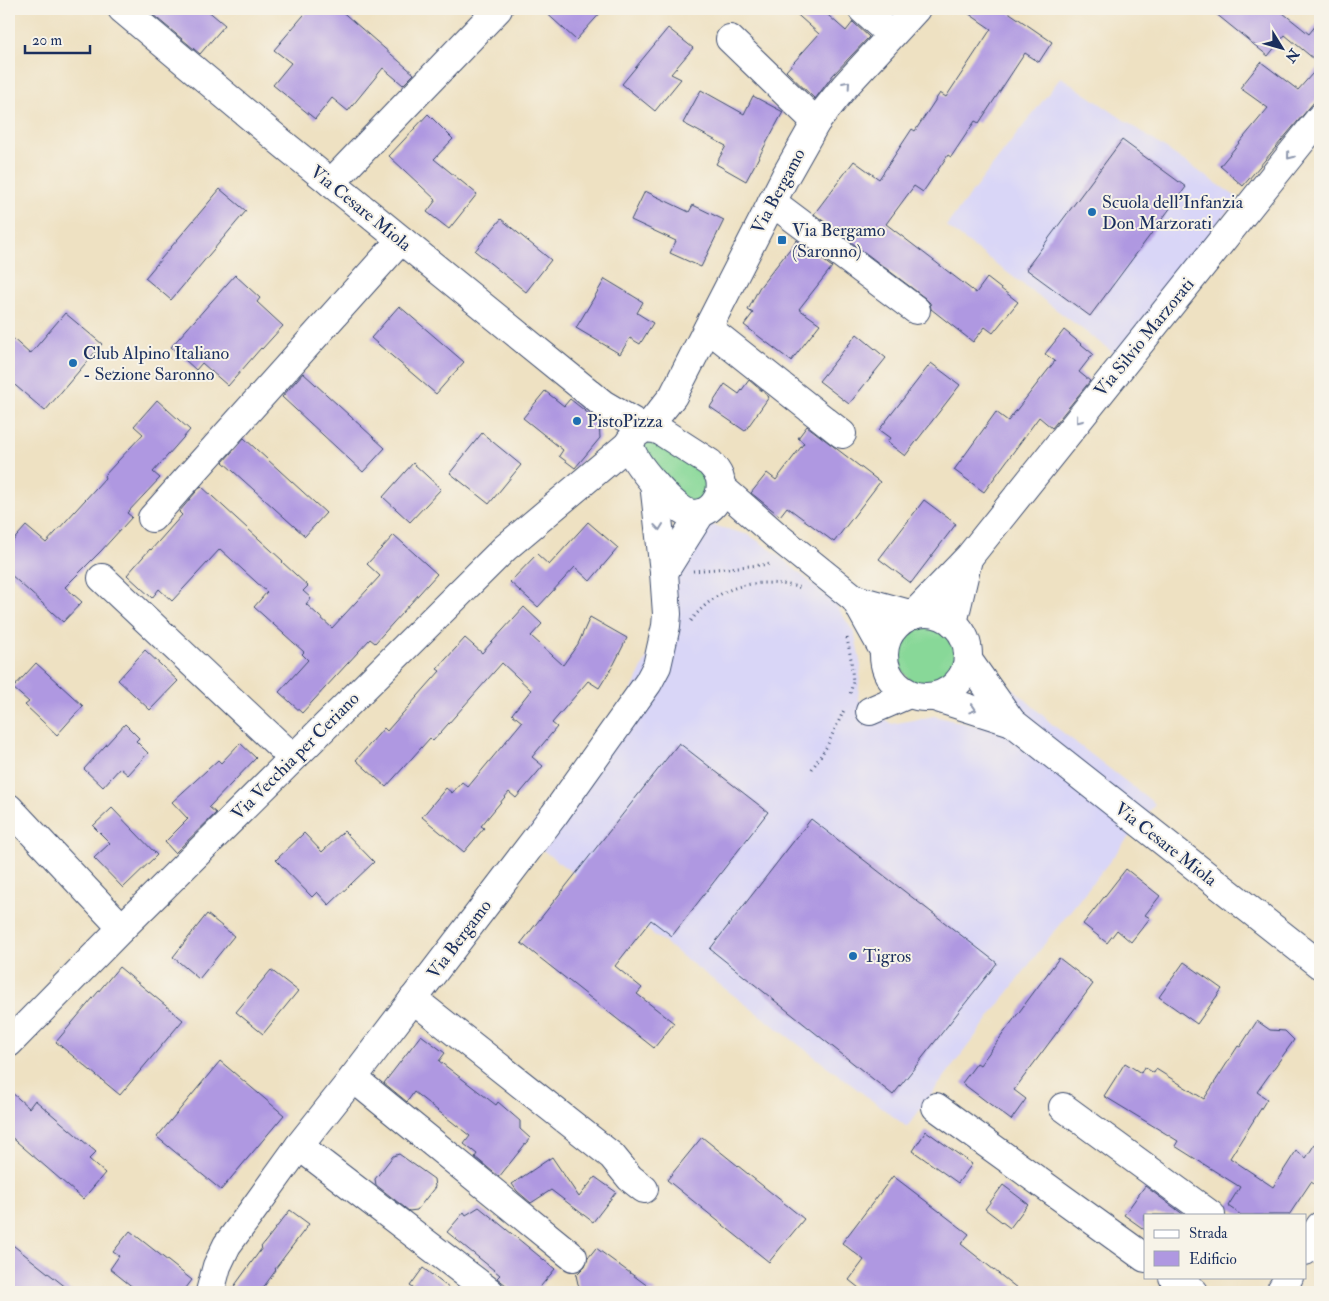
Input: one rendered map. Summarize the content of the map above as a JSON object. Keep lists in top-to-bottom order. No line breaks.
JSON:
{"streets":{"street":["Via Bergamo","Via Cesare Miola","Via Silvio Marzorati","Via Vecchia per Ceriano"]},"crossings":[["Via Bergamo","Via Cesare Miola"],["Via Bergamo","Via Vecchia per Ceriano"],["Via Cesare Miola","Via Silvio Marzorati"],["Via Cesare Miola","Via Vecchia per Ceriano"]],"one_way":["Via Silvio Marzorati"],"places":{"other":["Scuola dell'Infanzia Don Marzorati","Club Alpino Italiano - Sezione Saronno","PistoPizza","Tigros"],"transit":["Via Bergamo (Saronno)"]},"legend":["Strada","Edificio"],"scale_bar":"20 m","north":"bottom right"}
